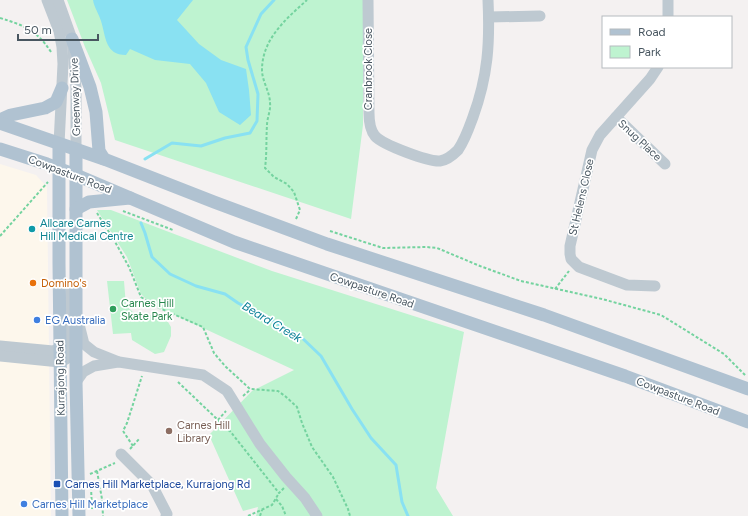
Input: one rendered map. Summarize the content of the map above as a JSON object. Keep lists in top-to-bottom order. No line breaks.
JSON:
{"streets":{"main road":["Cowpasture Road","Kurrajong Road"],"street":["Cranbrook Close","Greenway Drive","Snug Place","St Helens Close"]},"crossings":[["Greenway Drive","Kurrajong Road"],["Snug Place","St Helens Close"],["Cowpasture Road","Kurrajong Road"]],"water":["Beard Creek"],"places":{"other":["Allcare Carnes Hill Medical Centre","Domino's","Carnes Hill Skate Park","EG Australia","Carnes Hill Library","Carnes Hill Marketplace"],"transit":["Carnes Hill Marketplace, Kurrajong Rd"]},"legend":["Road","Park"],"scale_bar":"50 m"}
